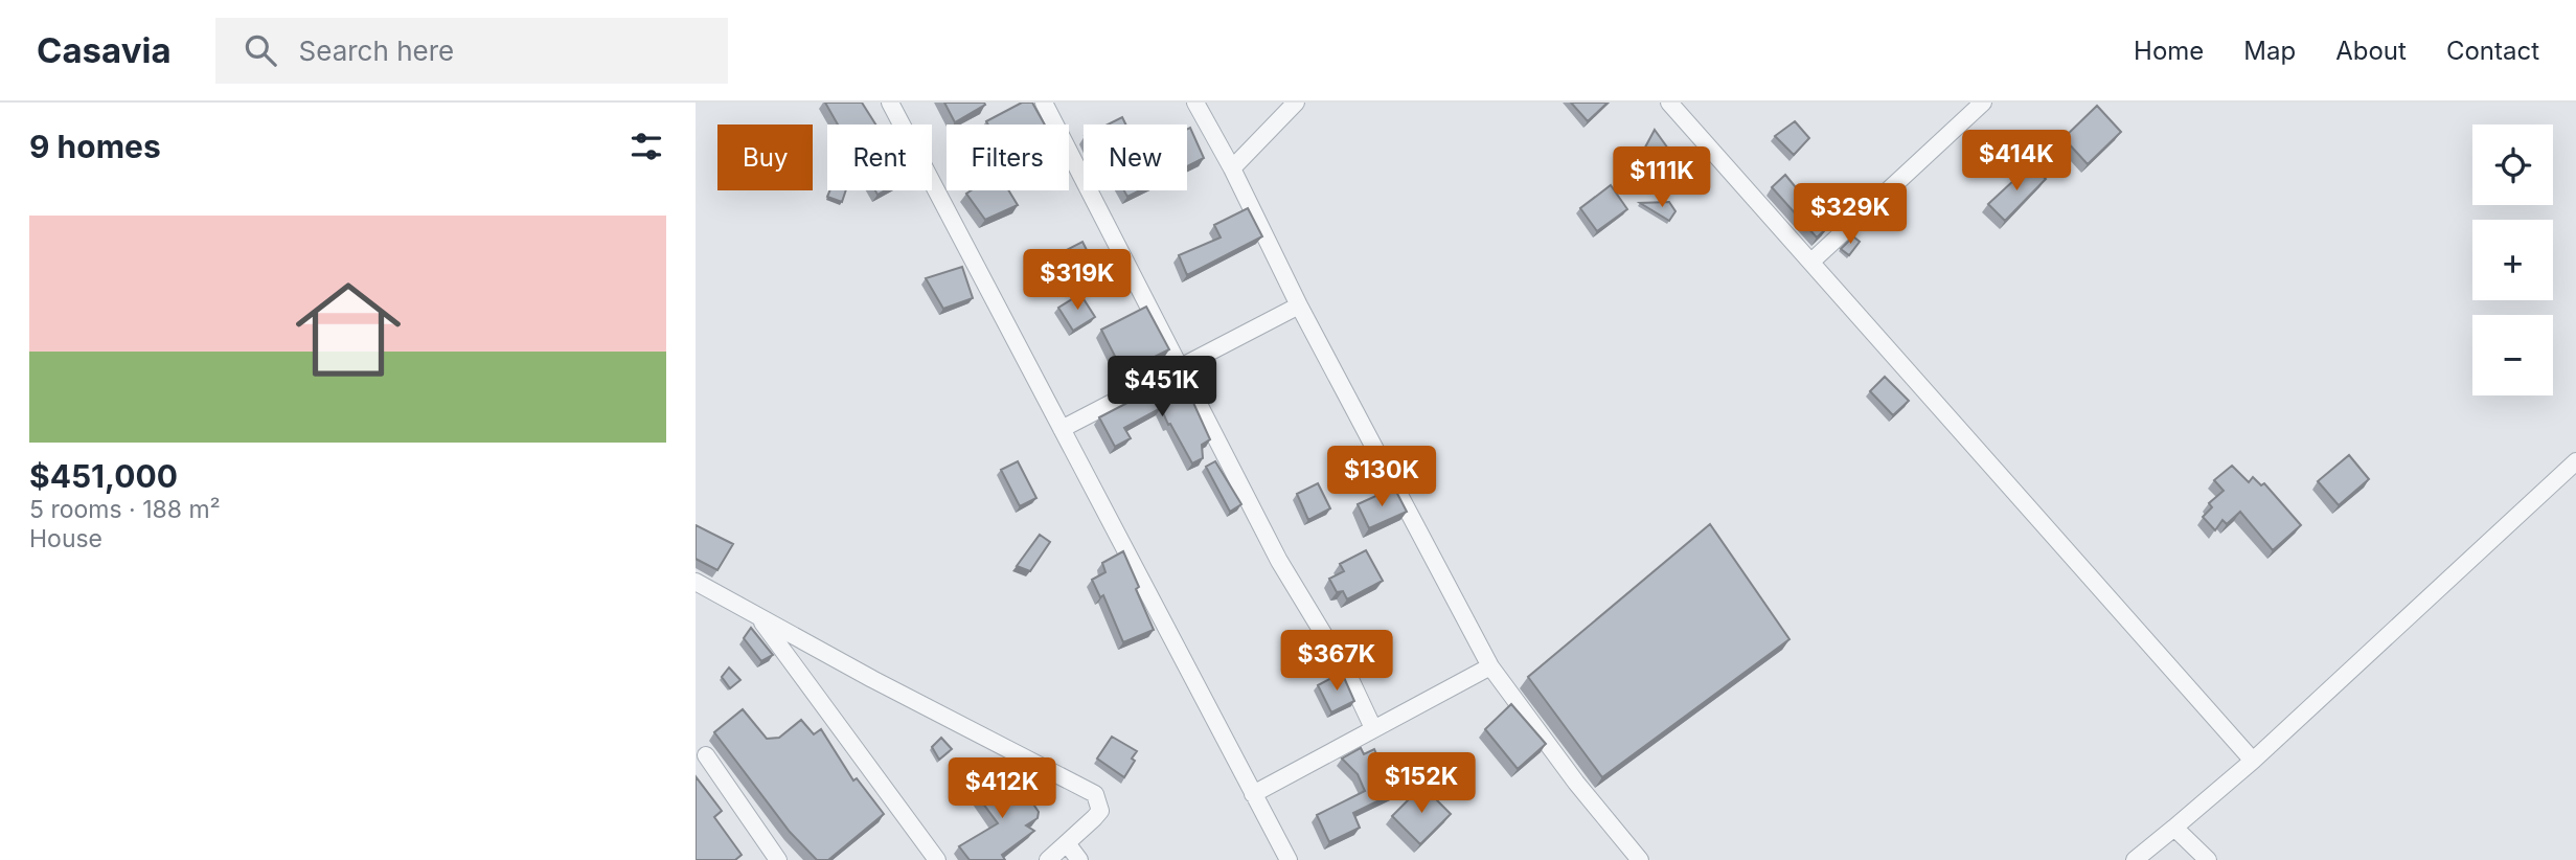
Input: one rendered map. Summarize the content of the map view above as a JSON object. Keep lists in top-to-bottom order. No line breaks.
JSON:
{"page":{"header":"Casavia","search":"Search here","nav":["Home","Map","About","Contact"],"heading":"9 homes","map_buttons":["+","−"],"chip":["Buy","Rent","Filters","New"],"price":["$414K","$111K","$329K","$319K","$451K","$130K","$367K","$152K","$412K"],"list":[{"name":"$451,000","note":"5 rooms · 188 m² · House"}]}}
